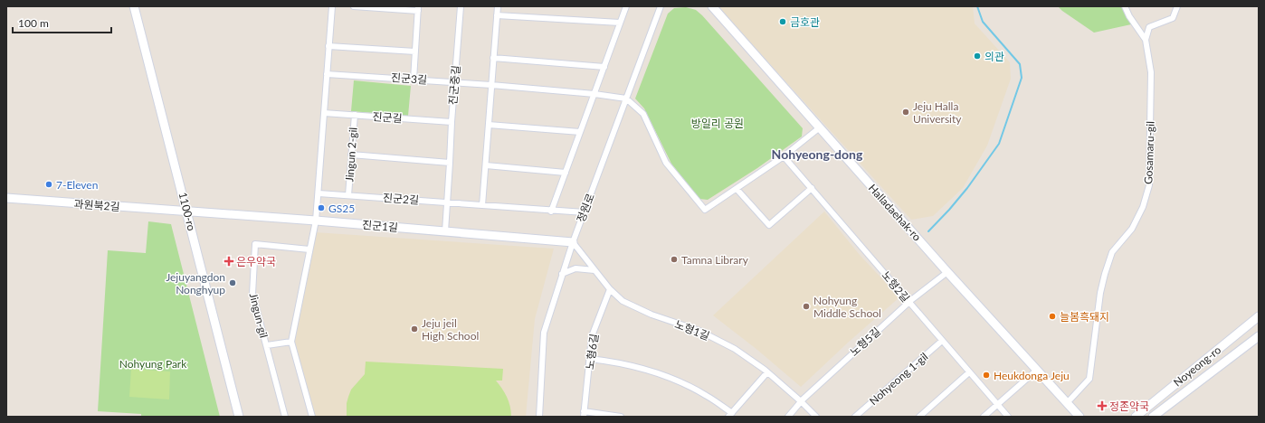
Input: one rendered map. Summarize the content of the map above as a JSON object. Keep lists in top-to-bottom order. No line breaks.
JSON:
{"streets":{"main road":["과원북2길","1100-ro","Halladaehak-ro","진군1길","Noyeong-ro"],"street":["진군3길","진군중길","진군길","Gosamaru-gil","Jingun 2-gil","진군2길","정원로","노형2길","Jingun-gil","노형1길","노형5길","노형6길","Nohyeong 1-gil"]},"crossings":[["진군3길","진군중길"],["진군3길","정원로"],["진군중길","진군길"],["진군중길","진군2길"],["진군중길","진군1길"],["진군길","Jingun 2-gil"],["Gosamaru-gil","Halladaehak-ro"],["Jingun 2-gil","진군2길"],["진군2길","정원로"],["과원북2길","1100-ro"],["과원북2길","진군1길"],["정원로","진군1길"],["정원로","노형1길"],["1100-ro","진군1길"],["Halladaehak-ro","노형5길"],["진군1길","노형1길"],["노형2길","노형5길"],["노형2길","Nohyeong 1-gil"],["노형1길","노형5길"],["노형1길","노형6길"]],"districts":["Nohyeong-dong"],"parks":["방일리 공원","Nohyung Park"],"places":{"other":["금호관","의관","Jeju Halla University","7-Eleven","GS25","Tamna Library","Jejuyangdon Nonghyup","Nohyung Middle School","늘봄흑돼지","Jeju jeil High School","Heukdonga Jeju"],"health":["은우약국","정존약국"]},"scale_bar":"100 m"}
